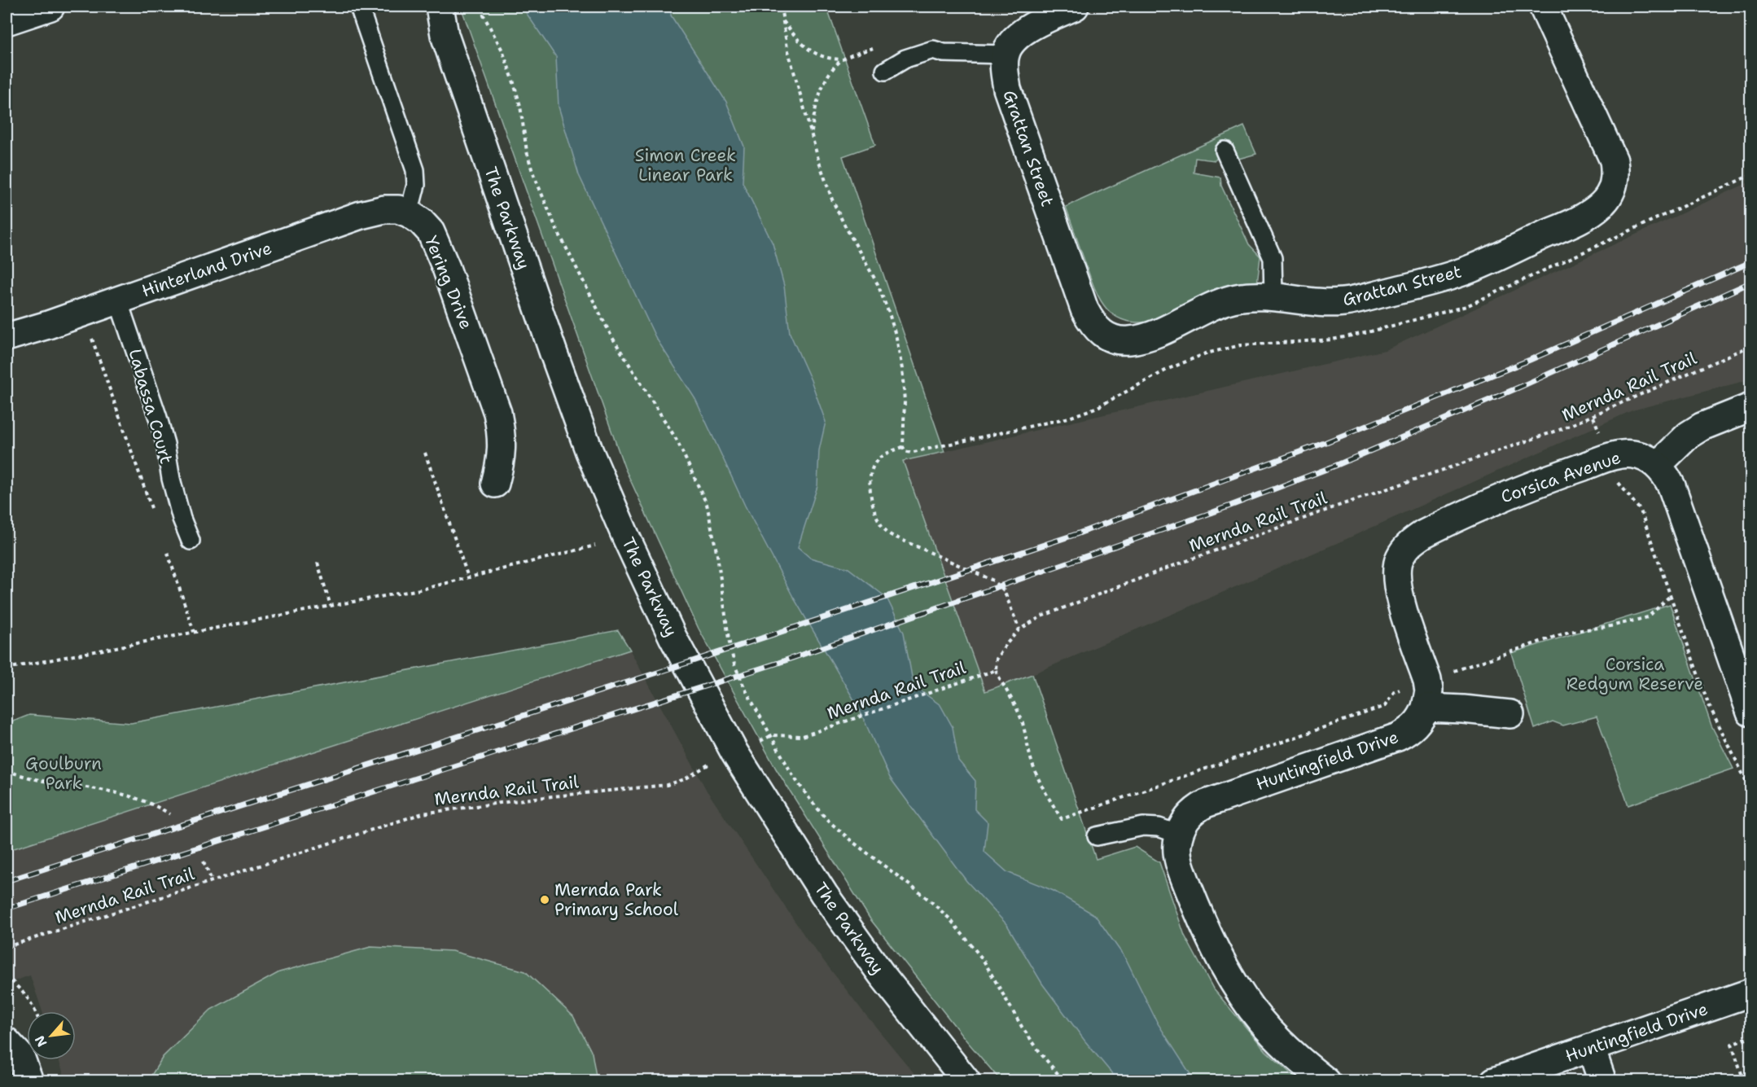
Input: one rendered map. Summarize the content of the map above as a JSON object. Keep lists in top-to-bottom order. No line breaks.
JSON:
{"streets":{"street":["Grattan Street","The Parkway","Hinterland Drive","Yering Drive","Corsica Avenue","Huntingfield Drive"],"lane":["Labassa Court"],"path":["Mernda Rail Trail"]},"crossings":[["The Parkway","Mernda Rail Trail"],["Hinterland Drive","Yering Drive"],["Hinterland Drive","Labassa Court"],["Corsica Avenue","Huntingfield Drive"]],"parks":["Simon Creek Linear Park","Corsica Redgum Reserve","Goulburn Park"],"places":["Mernda Park Primary School"],"north":"bottom left"}
